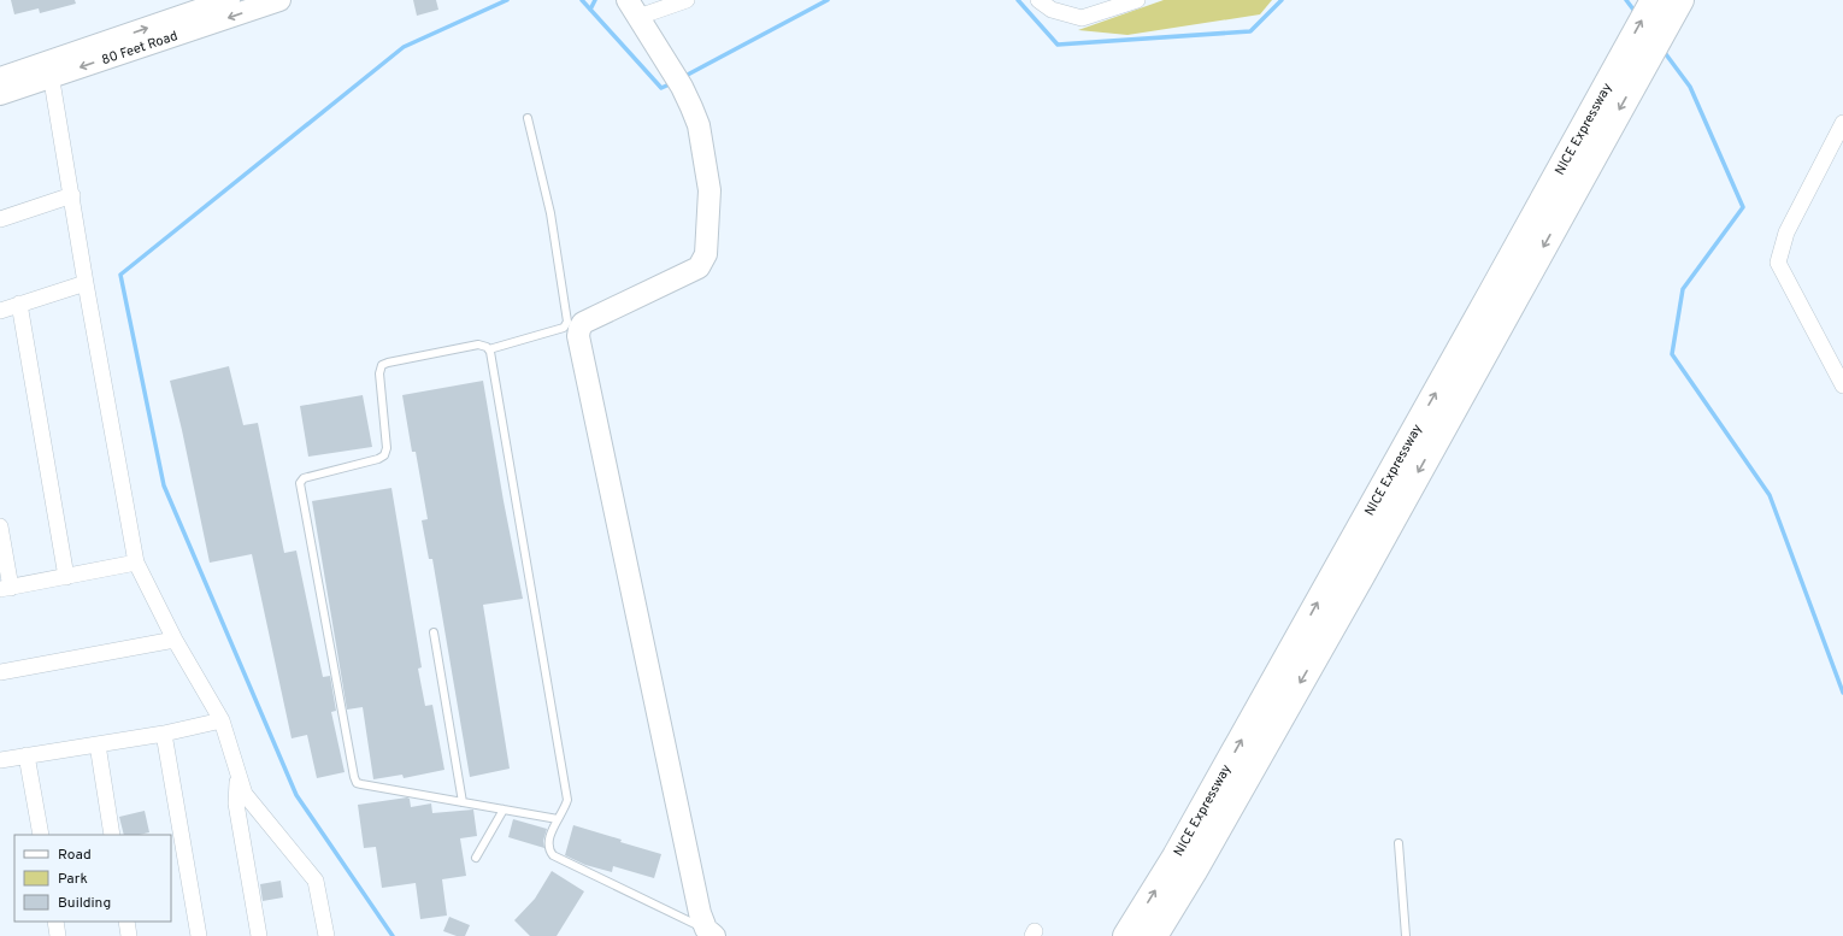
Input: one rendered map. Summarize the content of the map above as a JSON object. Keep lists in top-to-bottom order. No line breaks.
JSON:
{"streets":{"highway":["NICE Expressway"],"street":["80 Feet Road"]},"legend":["Road","Park","Building"]}
